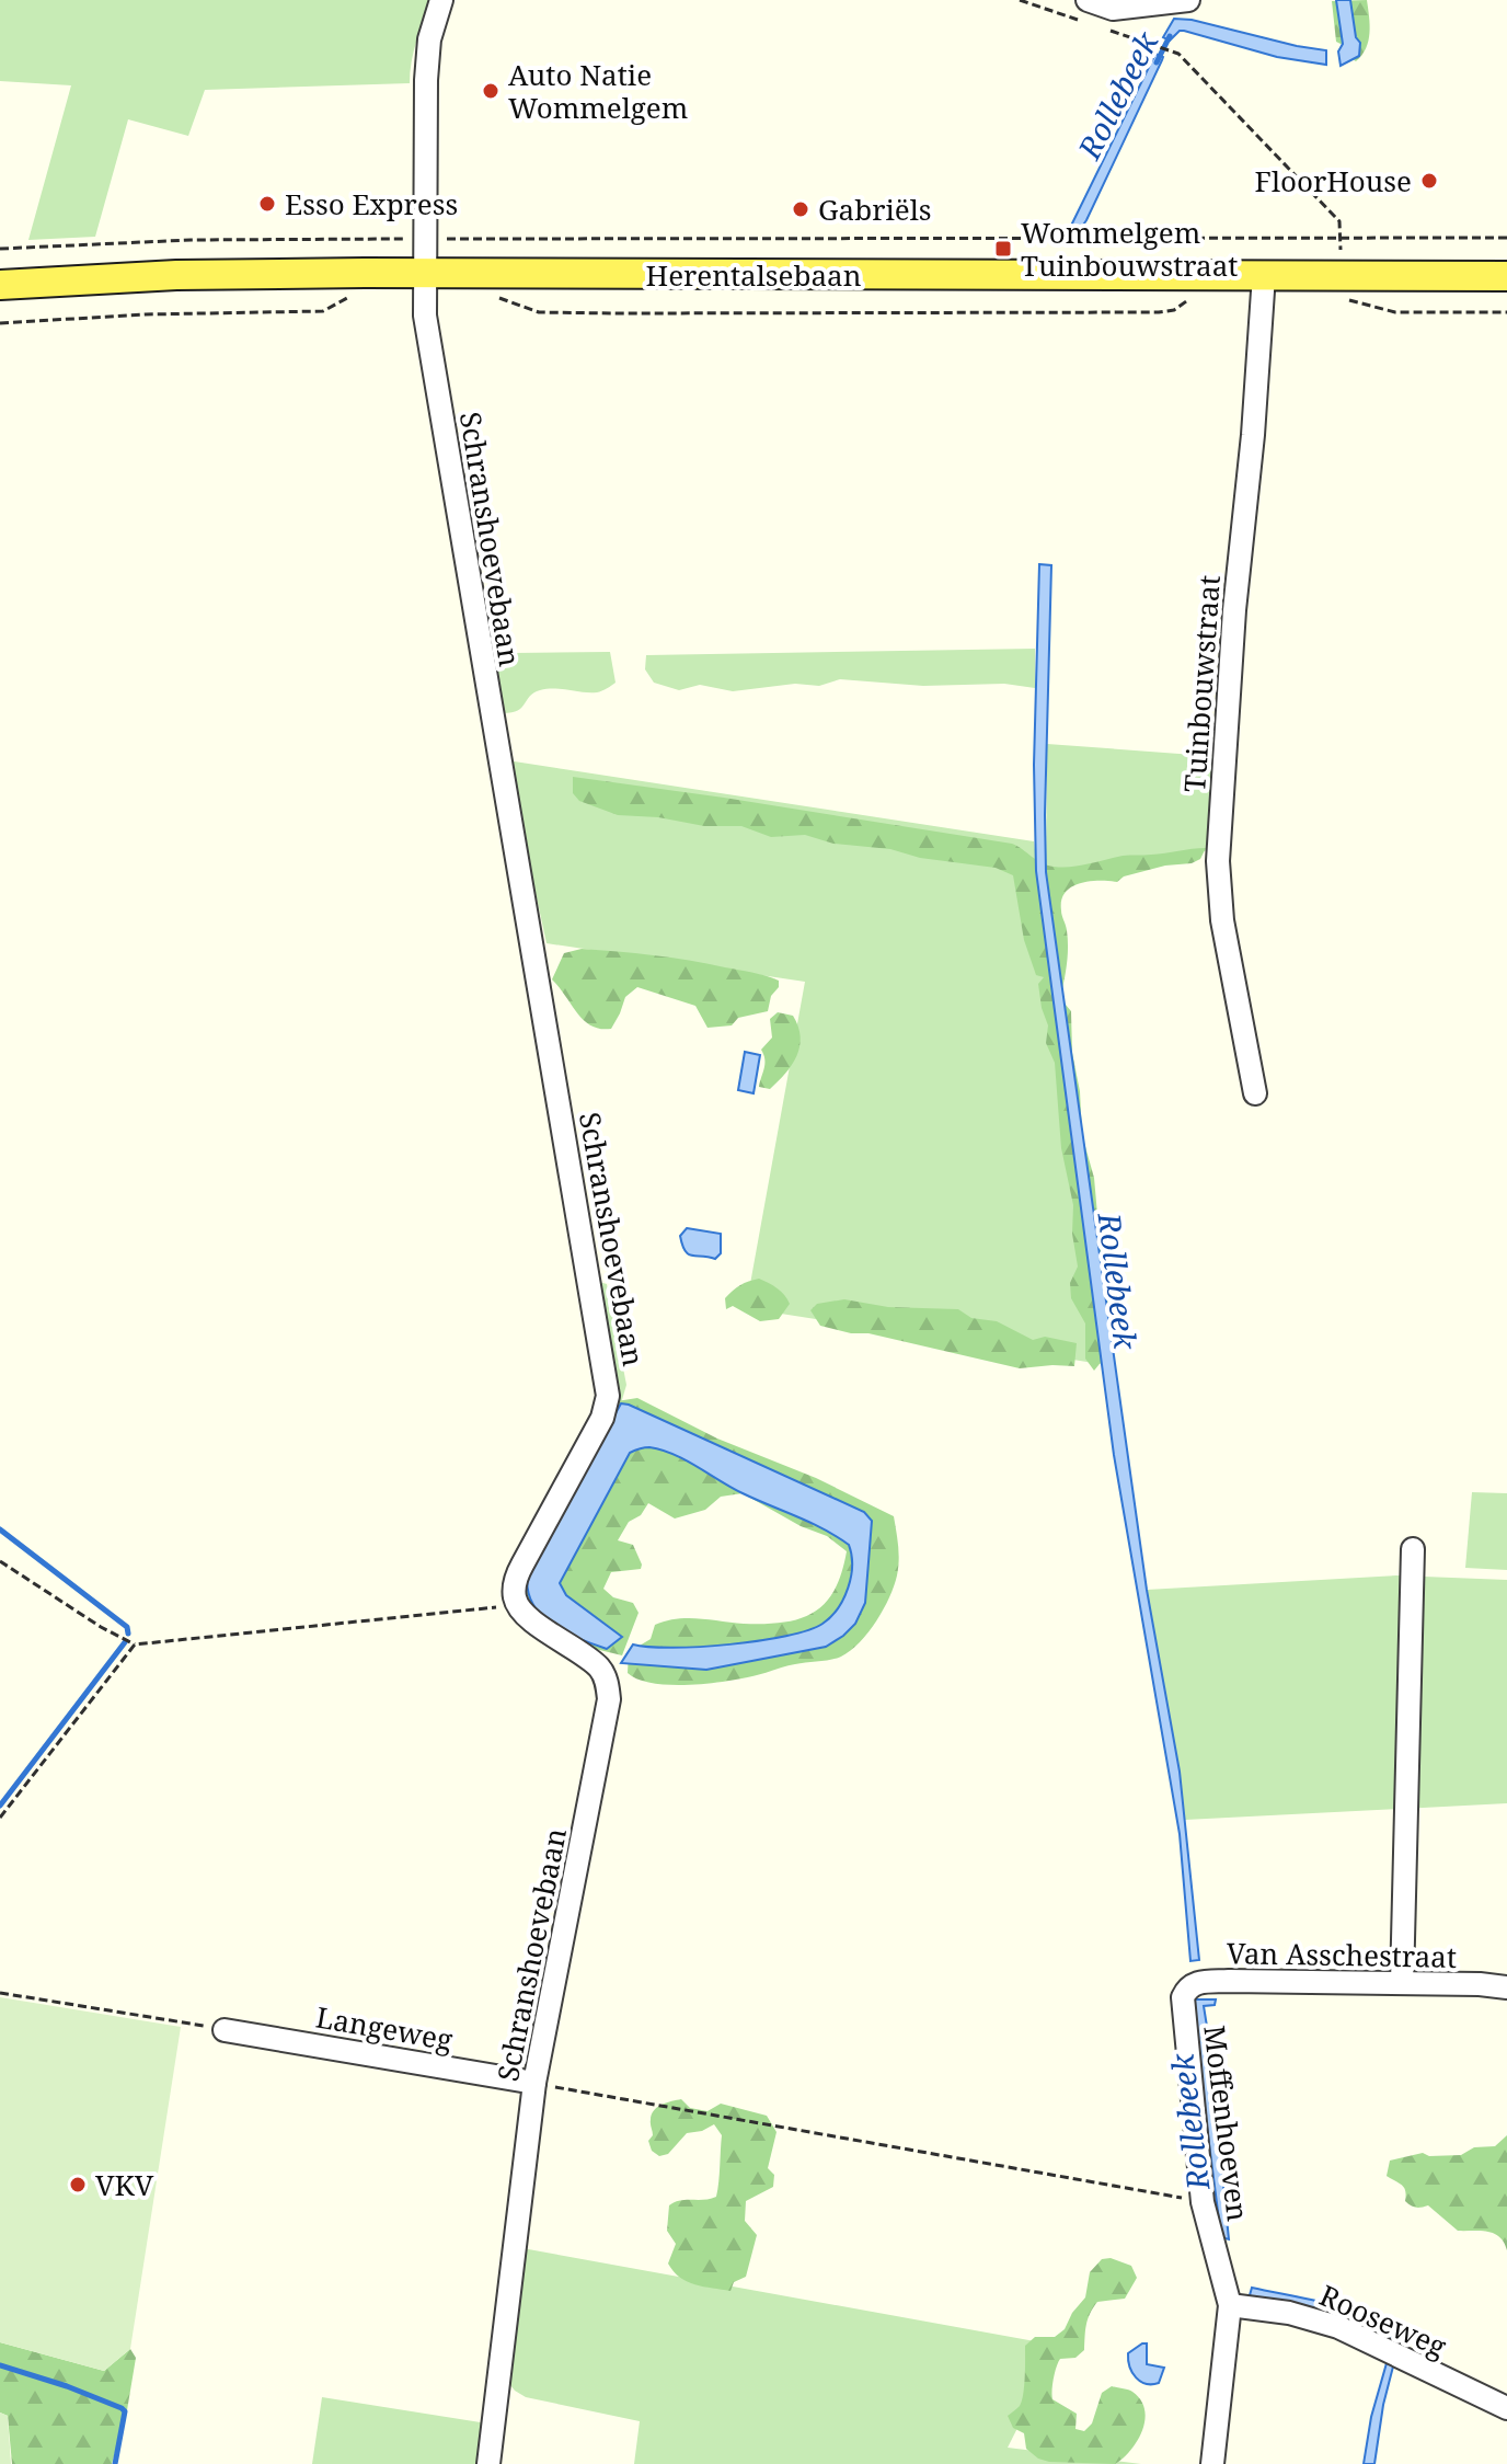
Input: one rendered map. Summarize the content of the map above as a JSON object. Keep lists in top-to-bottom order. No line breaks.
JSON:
{"streets":{"main road":["Herentalsebaan"],"street":["Schranshoevebaan","Tuinbouwstraat","Van Asschestraat","Langeweg","Moffenhoeven","Rooseweg"]},"crossings":[["Herentalsebaan","Schranshoevebaan"],["Herentalsebaan","Tuinbouwstraat"],["Schranshoevebaan","Langeweg"],["Van Asschestraat","Moffenhoeven"],["Moffenhoeven","Rooseweg"]],"water":["Rollebeek"],"places":{"other":["Auto Natie Wommelgem","FloorHouse","Esso Express","Gabriëls","VKV"],"transit":["Wommelgem Tuinbouwstraat"]}}
